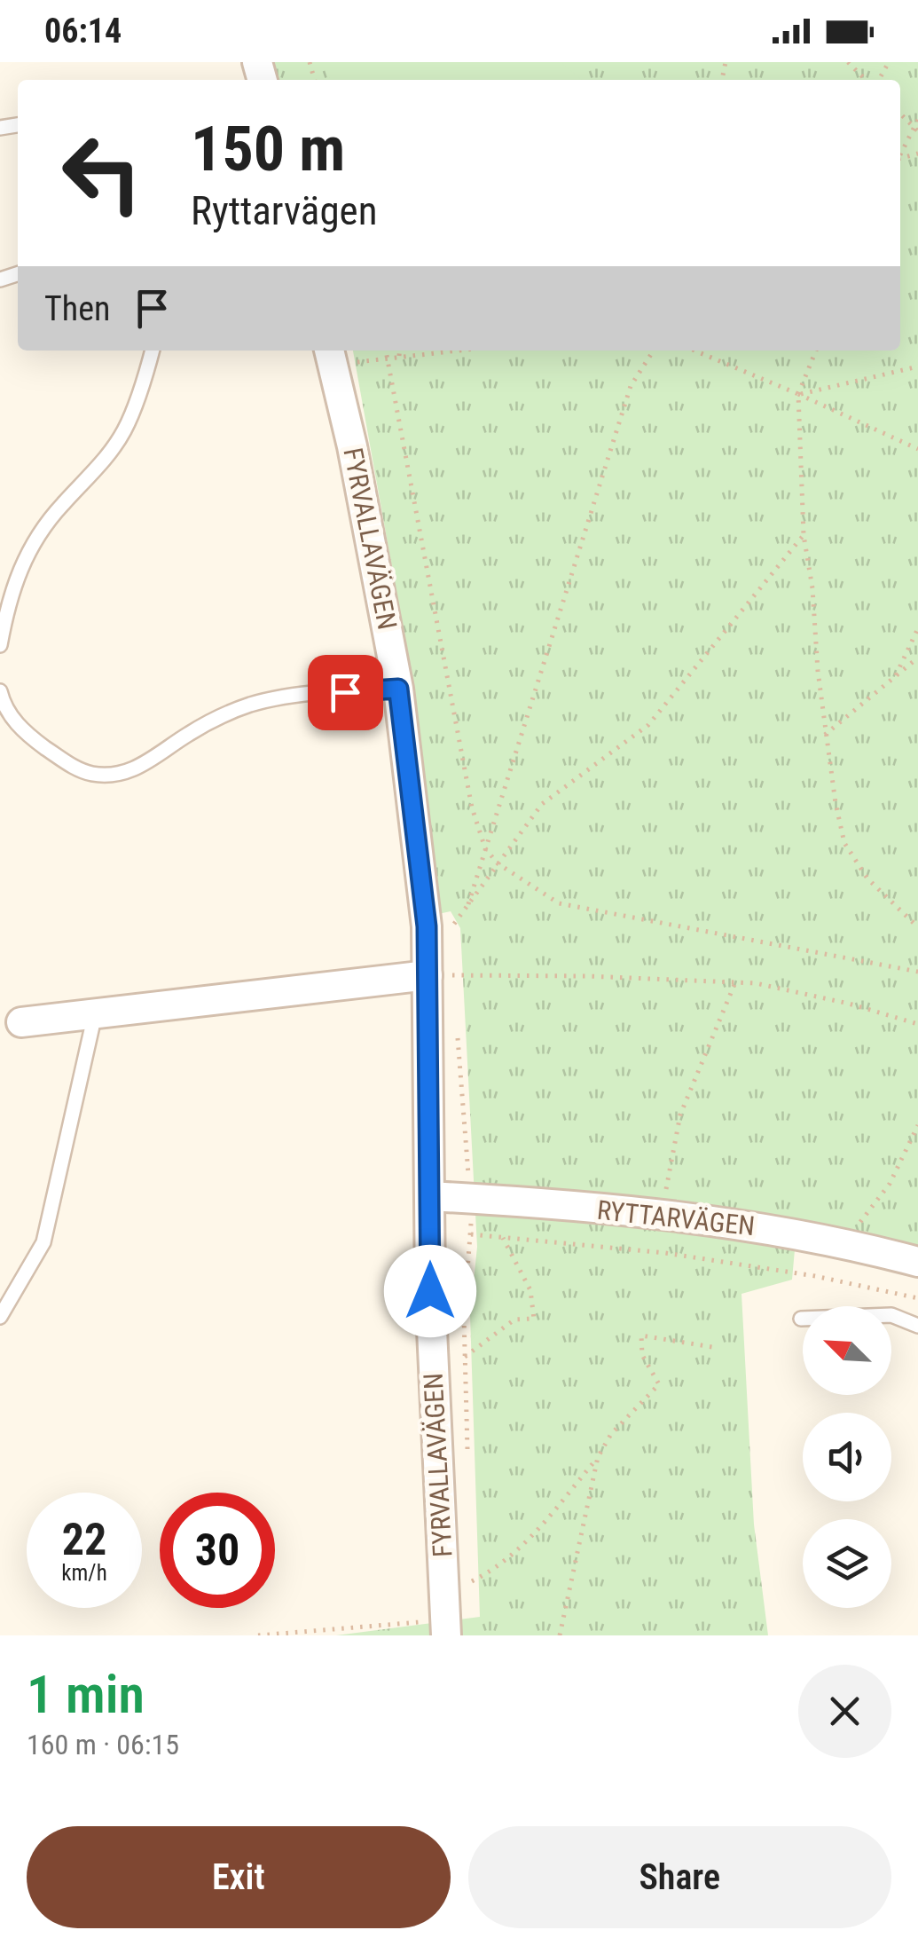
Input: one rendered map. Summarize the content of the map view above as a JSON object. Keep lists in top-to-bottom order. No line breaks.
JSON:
{"streets":{"street":["FYRVALLAVÄGEN","RYTTARVÄGEN"]},"crossings":[["FYRVALLAVÄGEN","RYTTARVÄGEN"]],"north":"top left","page":{"status":"06:14","turn":["150 m","Ryttarvägen"],"then":"Then","speed":"22 km/h","limit":"30","heading":["1 min","160 m · 06:15"],"buttons":["Exit","Share"]}}
